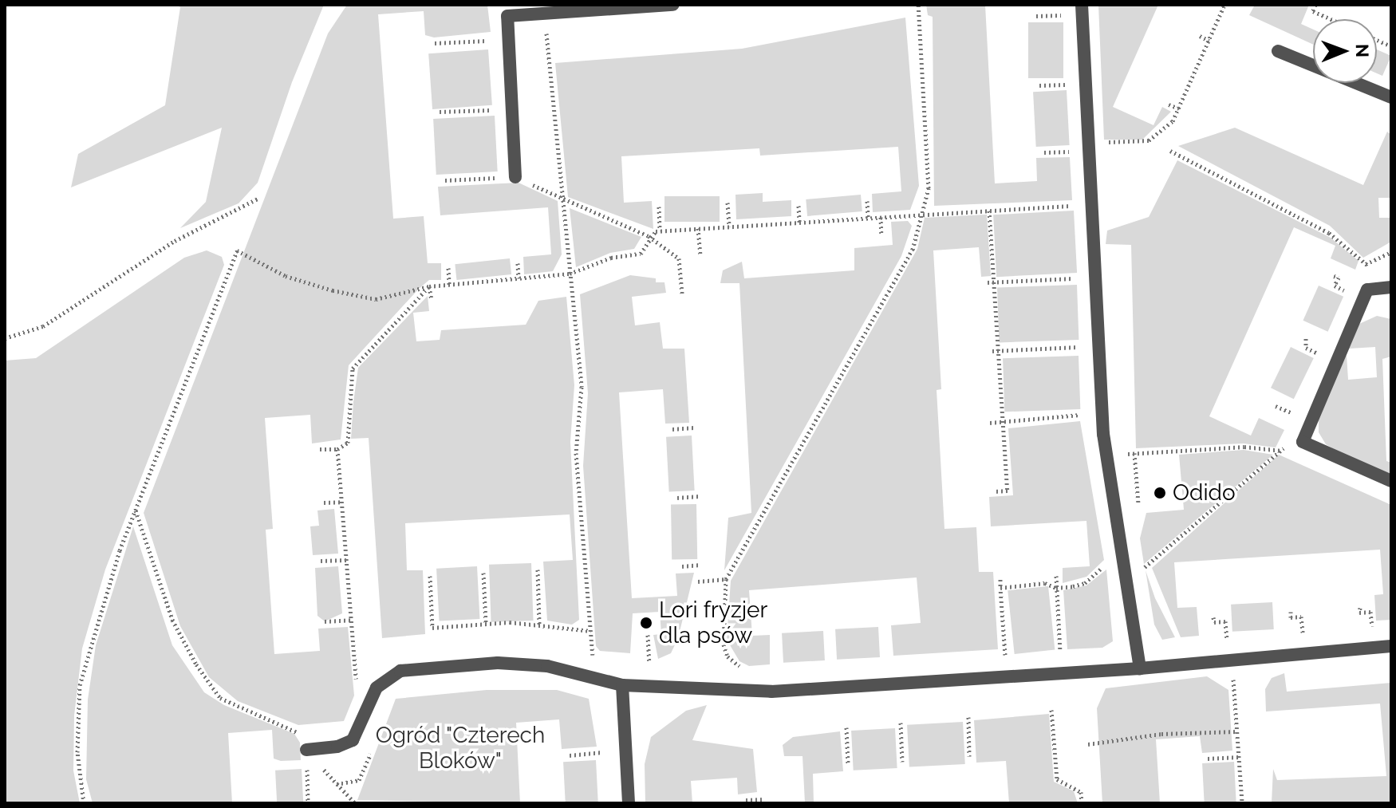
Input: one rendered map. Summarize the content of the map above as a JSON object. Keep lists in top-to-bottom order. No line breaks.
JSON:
{"parks":["Ogród \"Czterech Bloków\""],"places":["Odido","Lori fryzjer dla psów"],"north":"right"}
